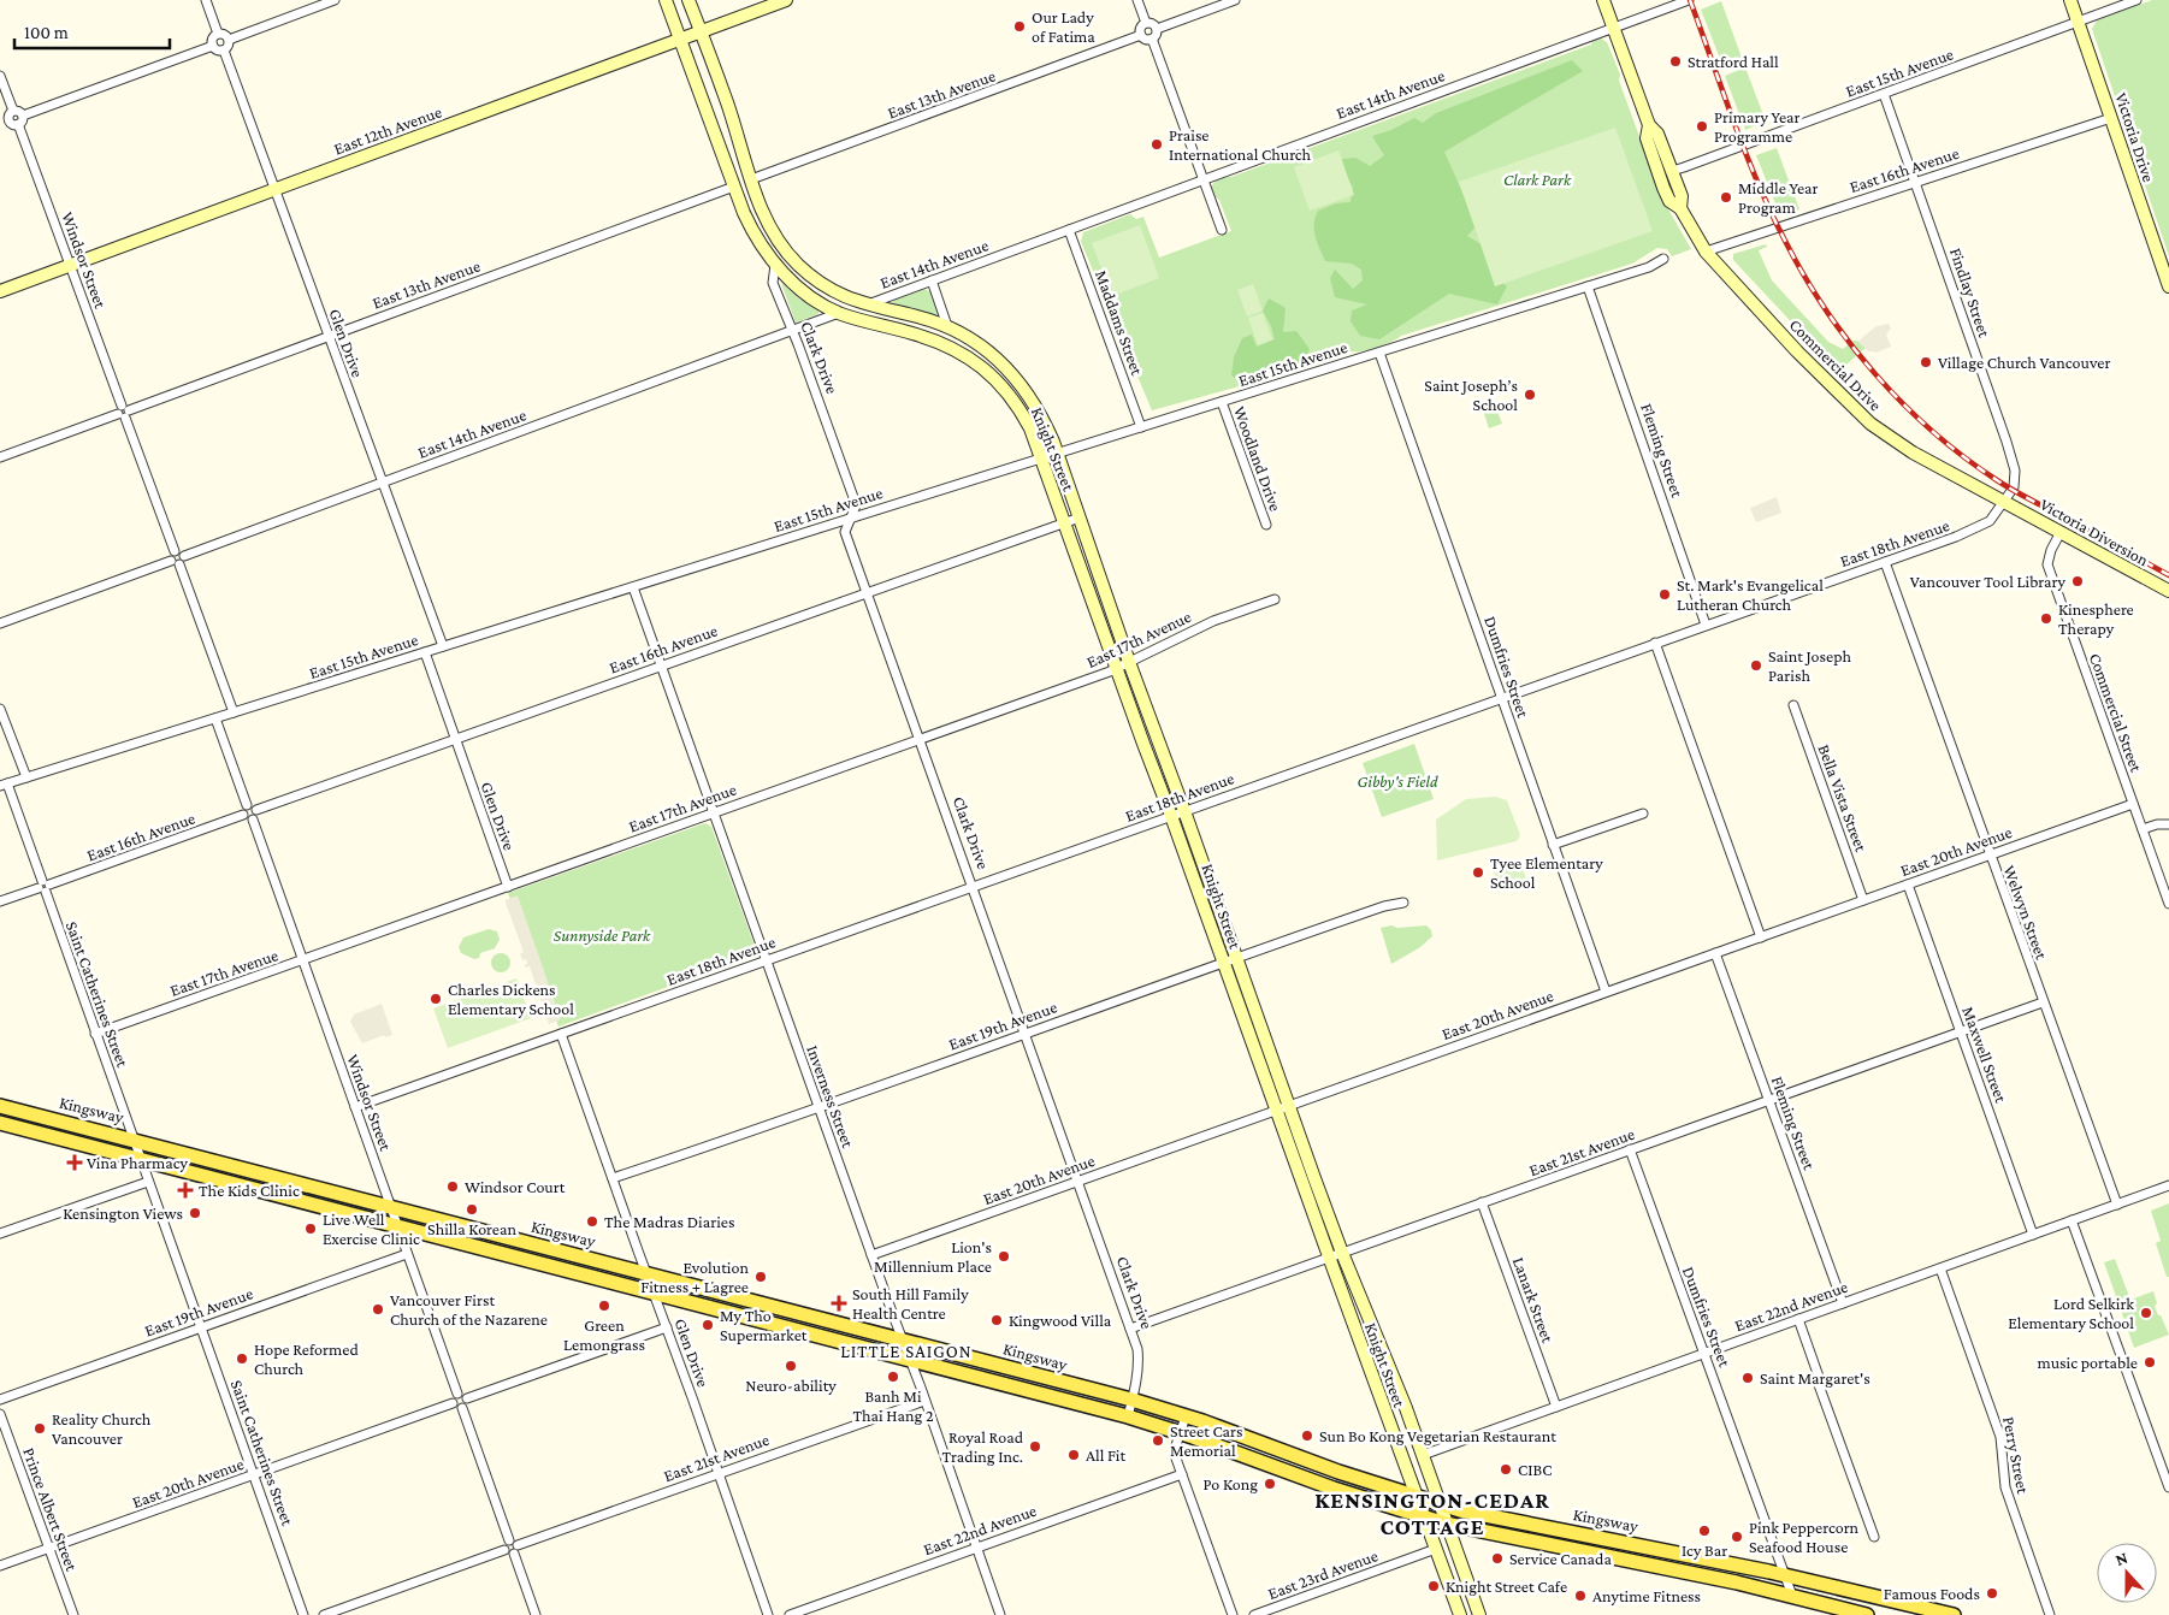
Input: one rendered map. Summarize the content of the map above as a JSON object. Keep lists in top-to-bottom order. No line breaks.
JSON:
{"streets":{"main road":["East 12th Avenue","Victoria Drive","Clark Drive","Commercial Drive","Knight Street","Victoria Diversion","Kingsway"],"street":["East 15th Avenue","East 13th Avenue","East 14th Avenue","East 16th Avenue","Windsor Street","Findlay Street","Maddams Street","Glen Drive","Fleming Street","Woodland Drive","East 18th Avenue","East 17th Avenue","Dumfries Street","Commercial Street","Bella Vista Street","East 20th Avenue","Welwyn Street","Saint Catherines Street","East 19th Avenue","Maxwell Street","Inverness Street","East 21st Avenue","Lanark Street","East 22nd Avenue","Perry Street","Prince Albert Street","East 23rd Avenue"]},"crossings":[["East 15th Avenue","Victoria Drive"],["East 15th Avenue","Findlay Street"],["East 15th Avenue","Maddams Street"],["East 15th Avenue","Glen Drive"],["East 15th Avenue","Clark Drive"],["East 15th Avenue","Commercial Drive"],["East 15th Avenue","Knight Street"],["East 15th Avenue","Fleming Street"],["East 15th Avenue","Woodland Drive"],["East 15th Avenue","Dumfries Street"],["East 15th Avenue","Saint Catherines Street"],["East 15th Avenue","Inverness Street"],["East 13th Avenue","Windsor Street"],["East 13th Avenue","Glen Drive"],["East 13th Avenue","Clark Drive"],["East 14th Avenue","Windsor Street"],["East 14th Avenue","Maddams Street"],["East 14th Avenue","Glen Drive"],["East 14th Avenue","Clark Drive"],["East 14th Avenue","Commercial Drive"],["East 14th Avenue","Knight Street"],["East 12th Avenue","Windsor Street"],["East 12th Avenue","Glen Drive"],["East 12th Avenue","Clark Drive"],["Victoria Drive","East 16th Avenue"],["East 16th Avenue","Windsor Street"],["East 16th Avenue","Findlay Street"],["East 16th Avenue","Glen Drive"],["East 16th Avenue","Clark Drive"],["East 16th Avenue","Commercial Drive"],["East 16th Avenue","Knight Street"],["East 16th Avenue","Saint Catherines Street"],["East 16th Avenue","Inverness Street"],["Windsor Street","East 18th Avenue"],["Windsor Street","East 17th Avenue"],["Windsor Street","East 20th Avenue"],["Windsor Street","East 19th Avenue"],["Windsor Street","Kingsway"],["Findlay Street","Commercial Drive"],["Findlay Street","Victoria Diversion"],["Findlay Street","East 18th Avenue"],["Glen Drive","East 18th Avenue"],["Glen Drive","East 17th Avenue"],["Glen Drive","East 19th Avenue"],["Glen Drive","Kingsway"],["Glen Drive","East 21st Avenue"],["Clark Drive","Knight Street"],["Clark Drive","East 18th Avenue"],["Clark Drive","East 17th Avenue"],["Clark Drive","East 20th Avenue"],["Clark Drive","East 19th Avenue"],["Clark Drive","Kingsway"],["Clark Drive","East 21st Avenue"],["Commercial Drive","Victoria Diversion"],["Commercial Drive","East 18th Avenue"],["Knight Street","East 18th Avenue"],["Knight Street","East 17th Avenue"],["Knight Street","East 20th Avenue"],["Knight Street","East 19th Avenue"],["Knight Street","Kingsway"],["Knight Street","East 21st Avenue"],["Knight Street","East 22nd Avenue"],["Knight Street","East 23rd Avenue"],["Fleming Street","East 18th Avenue"],["Fleming Street","East 20th Avenue"],["Fleming Street","East 21st Avenue"],["Fleming Street","East 22nd Avenue"],["Victoria Diversion","East 18th Avenue"],["Victoria Diversion","Commercial Street"],["East 18th Avenue","Dumfries Street"],["East 18th Avenue","Welwyn Street"],["East 18th Avenue","Inverness Street"],["East 17th Avenue","Saint Catherines Street"],["East 17th Avenue","Inverness Street"],["Dumfries Street","East 20th Avenue"],["Dumfries Street","Kingsway"],["Dumfries Street","East 21st Avenue"],["Dumfries Street","East 22nd Avenue"],["Commercial Street","East 20th Avenue"],["Bella Vista Street","East 20th Avenue"],["East 20th Avenue","Welwyn Street"],["East 20th Avenue","Saint Catherines Street"],["East 20th Avenue","Maxwell Street"],["East 20th Avenue","Inverness Street"],["East 20th Avenue","Prince Albert Street"],["Welwyn Street","East 21st Avenue"],["Welwyn Street","East 22nd Avenue"],["Saint Catherines Street","East 19th Avenue"],["Saint Catherines Street","Kingsway"],["East 19th Avenue","Inverness Street"],["Maxwell Street","East 21st Avenue"],["Maxwell Street","East 22nd Avenue"],["Inverness Street","Kingsway"],["Inverness Street","East 21st Avenue"],["Inverness Street","East 22nd Avenue"],["East 21st Avenue","Lanark Street"],["Lanark Street","East 22nd Avenue"],["East 22nd Avenue","Perry Street"]],"districts":["LITTLE SAIGON","KENSINGTON-CEDAR COTTAGE"],"parks":["Clark Park","Gibby's Field","Sunnyside Park"],"places":{"other":["Our Lady of Fatima","Stratford Hall","Primary Year Programme","Praise International Church","Middle Year Program","Village Church Vancouver","Saint Joseph’s School","Vancouver Tool Library","St. Mark's Evangelical Lutheran Church","Kinesphere Therapy","Saint Joseph Parish","Tyee Elementary School","Charles Dickens Elementary School","Windsor Court","Shilla Korean","Kensington Views","The Madras Diaries","Live Well Exercise Clinic","Lion's Millennium Place","Evolution Fitness + Lagree","Green Lemongrass","Vancouver First Church of the Nazarene","Lord Selkirk Elementary School","Kingwood Villa","My Tho Supermarket","Hope Reformed Church","music portable","Neuro-ability","Banh Mi Thai Hang 2","Saint Margaret's","Reality Church Vancouver","Sun Bo Kong Vegetarian Restaurant","Street Cars Memorial","Royal Road Trading Inc.","All Fit","CIBC","Po Kong","Icy Bar","Pink Peppercorn Seafood House","Service Canada","Knight Street Cafe","Famous Foods","Anytime Fitness"],"health":["Vina Pharmacy","The Kids Clinic","South Hill Family Health Centre"]},"scale_bar":"100 m","north":"top"}
